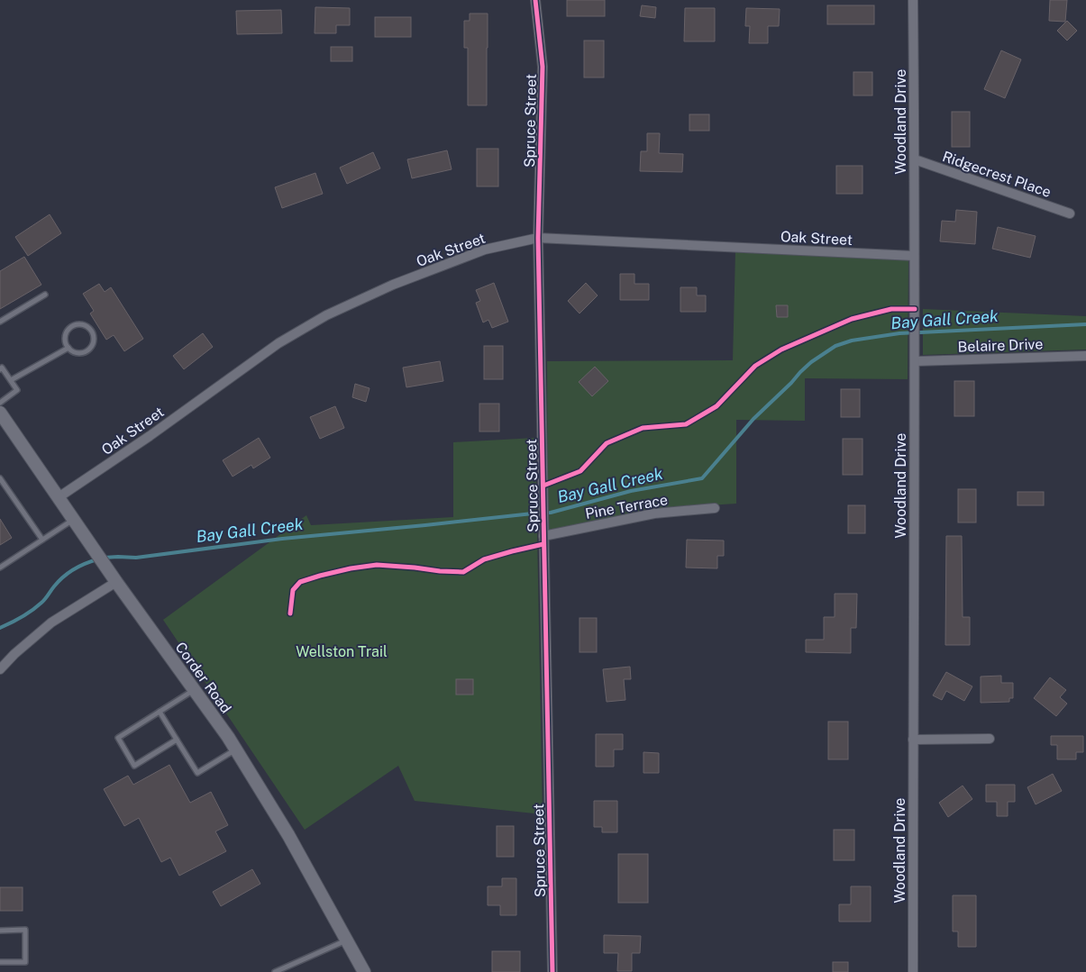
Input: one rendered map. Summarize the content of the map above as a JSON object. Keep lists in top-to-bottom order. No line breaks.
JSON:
{"streets":{"street":["Spruce Street","Woodland Drive","Ridgecrest Place","Oak Street","Belaire Drive","Pine Terrace","Corder Road"]},"crossings":[["Spruce Street","Oak Street"],["Spruce Street","Pine Terrace"],["Woodland Drive","Ridgecrest Place"],["Woodland Drive","Oak Street"],["Woodland Drive","Belaire Drive"],["Oak Street","Corder Road"]],"water":["Bay Gall Creek"],"parks":["Wellston Trail"]}
